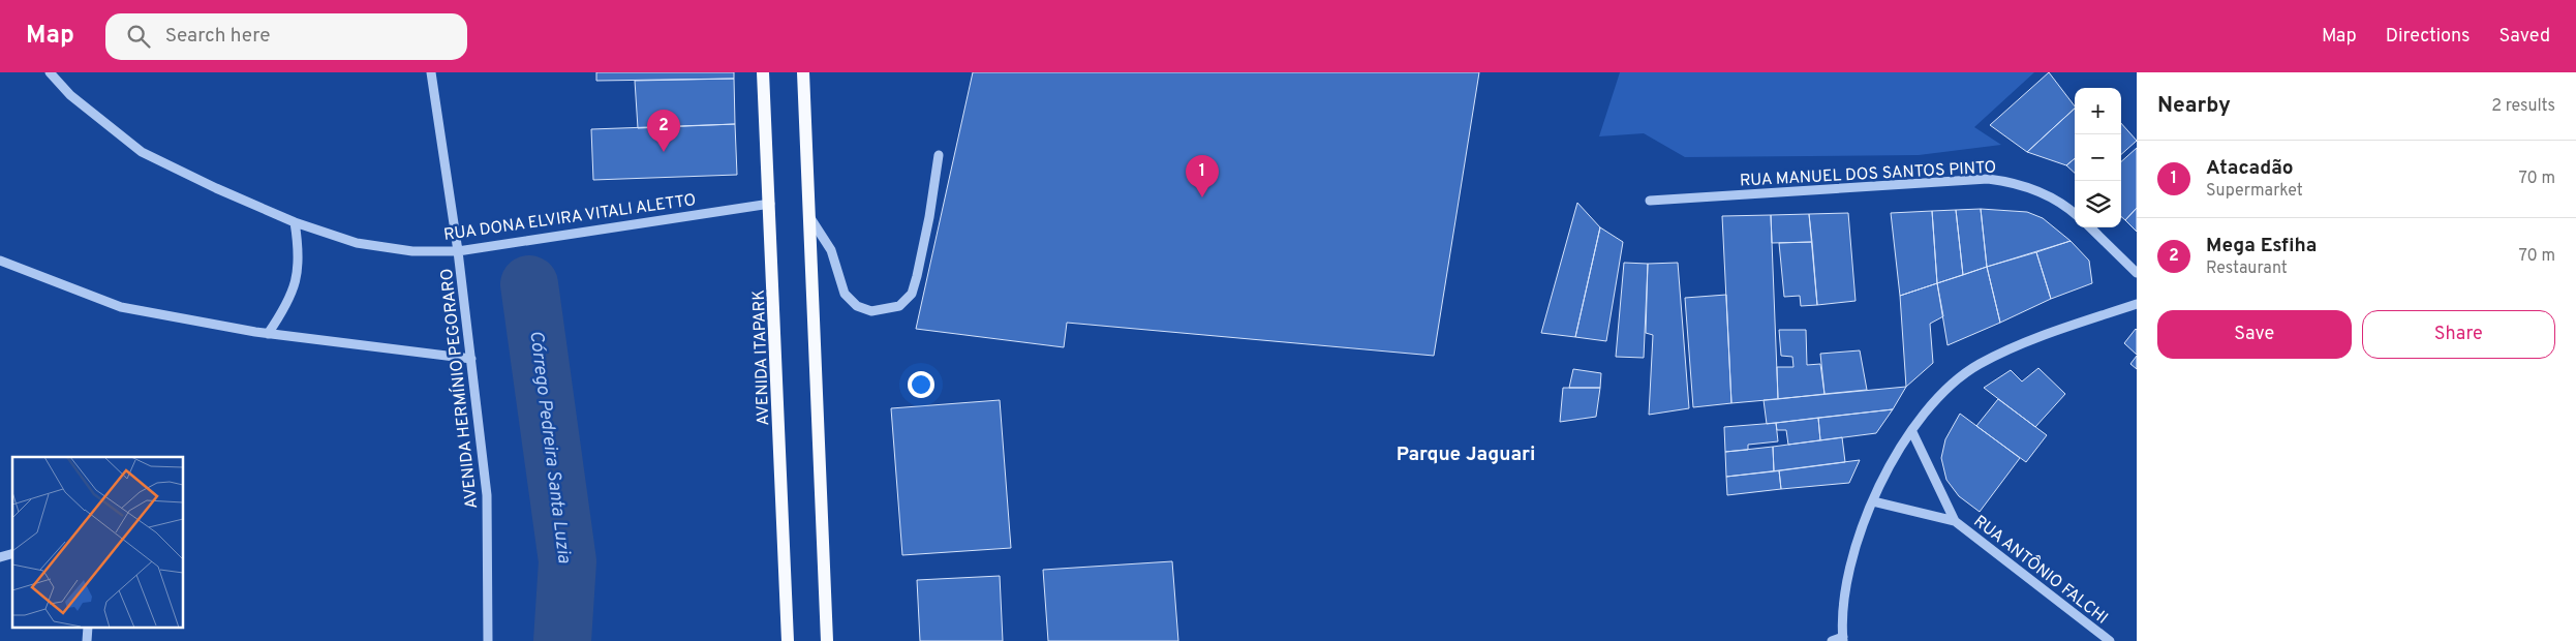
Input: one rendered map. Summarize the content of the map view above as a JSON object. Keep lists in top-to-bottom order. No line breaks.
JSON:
{"streets":{"main road":["AVENIDA ITAPARK"],"street":["RUA MANUEL DOS SANTOS PINTO","RUA DONA ELVIRA VITALI ALETTO","AVENIDA HERMÍNIO PEGORARO","RUA ANTÔNIO FALCHI"]},"crossings":[["RUA DONA ELVIRA VITALI ALETTO","AVENIDA ITAPARK"],["RUA DONA ELVIRA VITALI ALETTO","AVENIDA HERMÍNIO PEGORARO"]],"districts":["Parque Jaguari"],"water":["Córrego Pedreira Santa Luzia"],"page":{"header":"Map","search":"Search here","nav":["Map","Directions","Saved"],"heading":["Nearby","2 results"],"map_buttons":["+","−"],"pins":["2","1"],"list":[{"mark":"1","name":"Atacadão","note":"Supermarket","value":"70 m"},{"mark":"2","name":"Mega Esfiha","note":"Restaurant","value":"70 m"}],"buttons":["Save","Share"]}}
